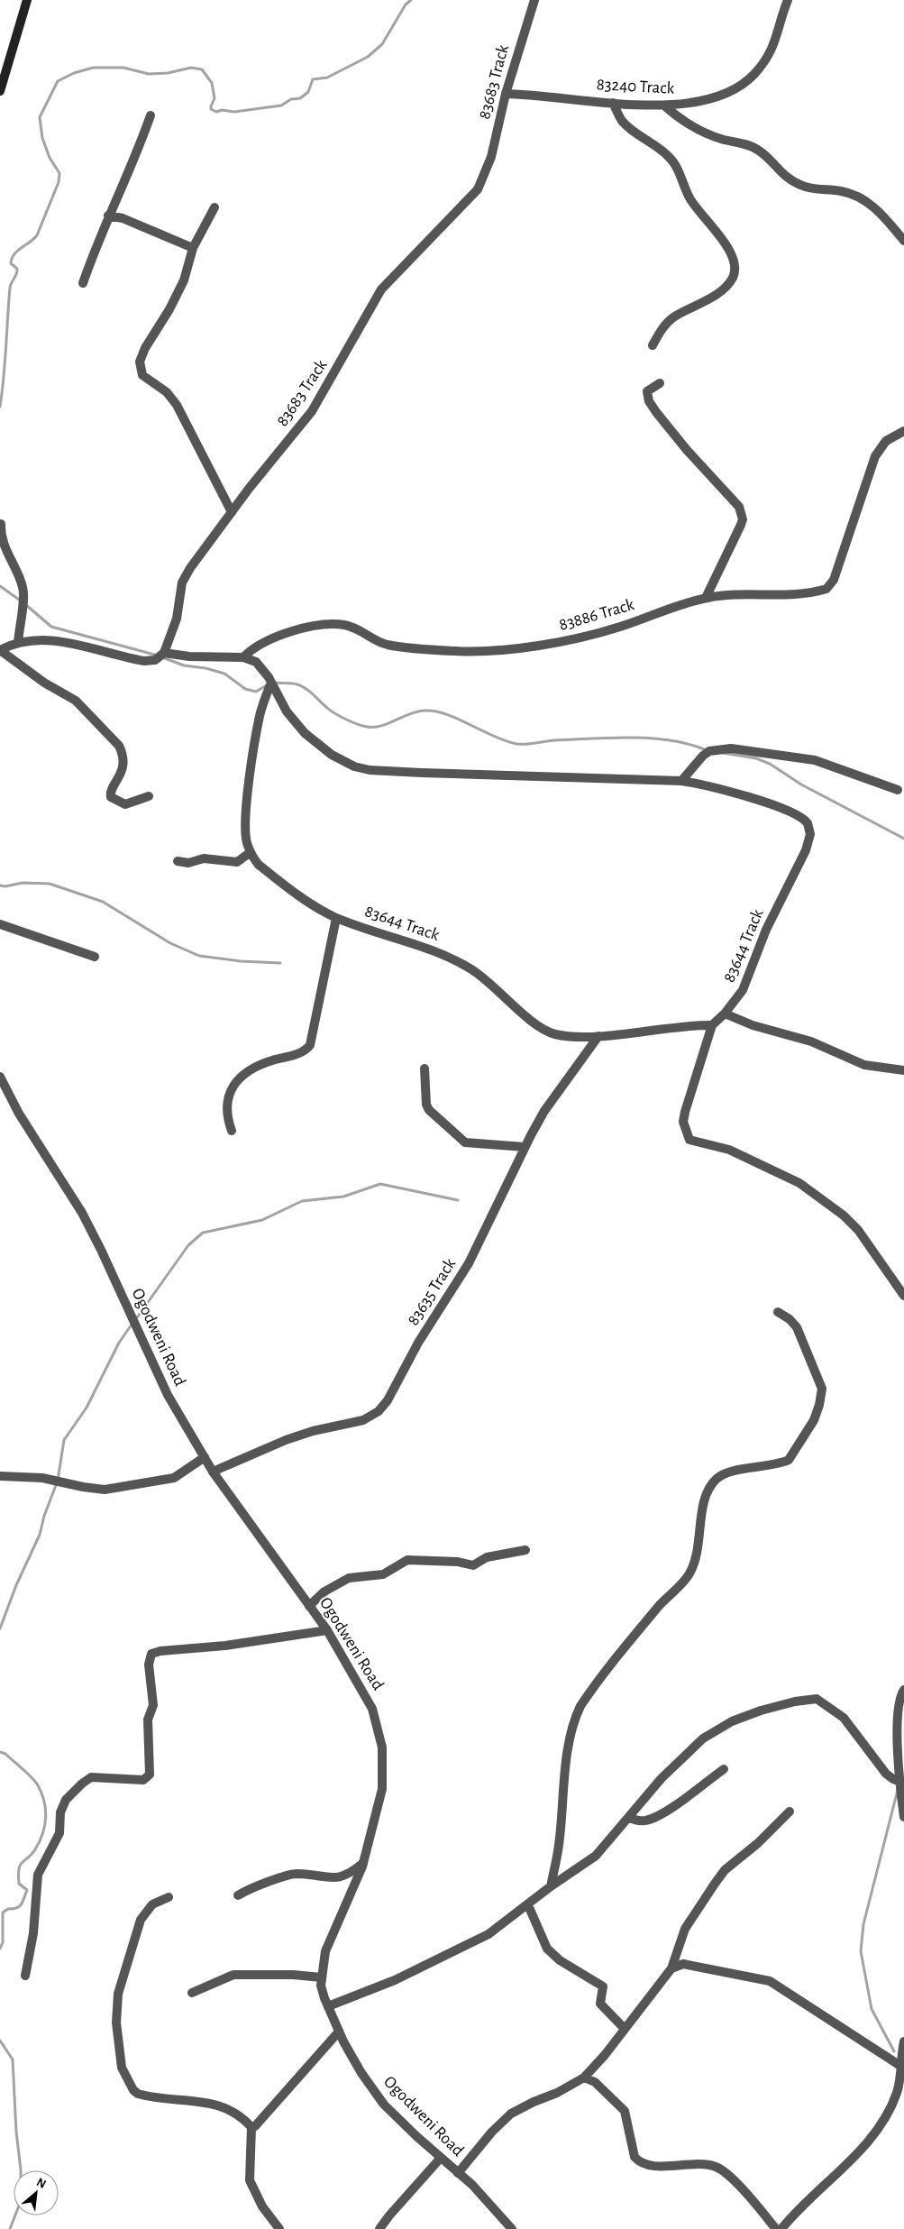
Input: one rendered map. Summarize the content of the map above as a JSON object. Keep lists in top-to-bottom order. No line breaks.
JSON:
{"streets":{"street":["83683 Track","83240 Track","83886 Track","83644 Track","83635 Track","Ogodweni Road"]},"crossings":[["83683 Track","83240 Track"],["83683 Track","83644 Track"],["83886 Track","83644 Track"],["83644 Track","83635 Track"],["83635 Track","Ogodweni Road"]],"north":"top right"}
